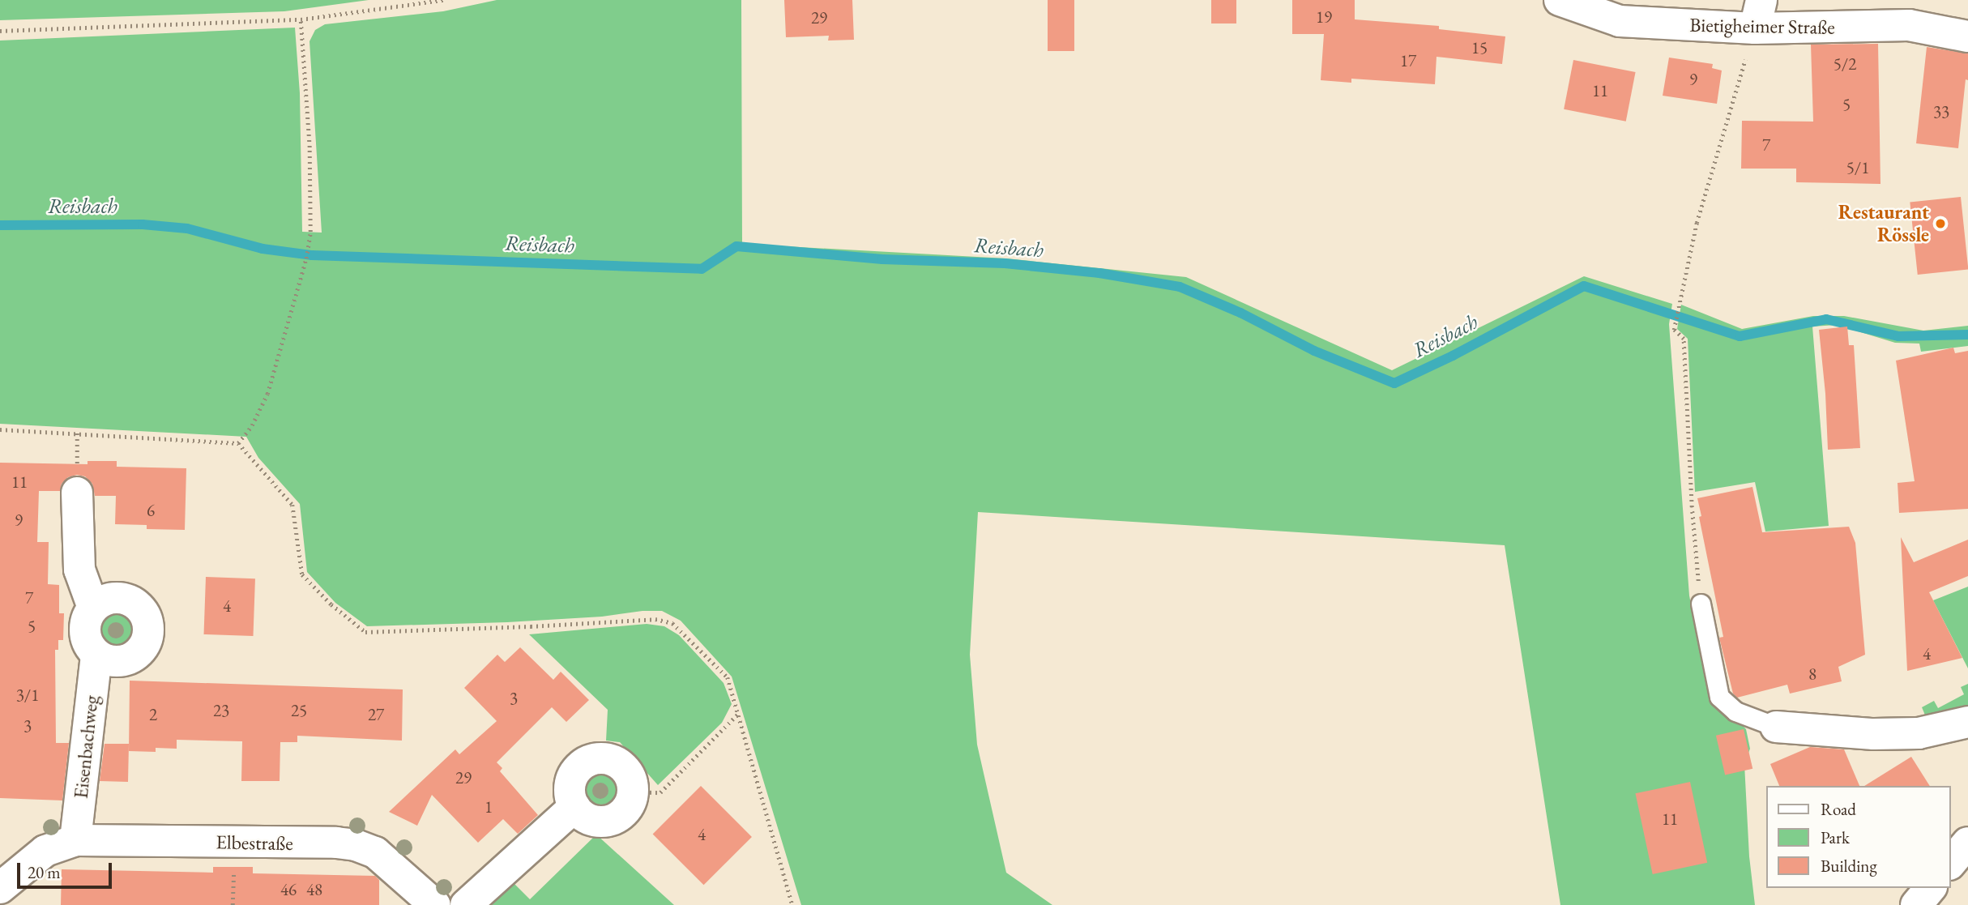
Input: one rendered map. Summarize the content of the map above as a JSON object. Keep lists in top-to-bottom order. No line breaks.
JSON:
{"streets":{"street":["Bietigheimer Straße","Eisenbachweg","Elbestraße"]},"crossings":[["Eisenbachweg","Elbestraße"]],"water":["Reisbach"],"places":["Restaurant Rössle"],"house_numbers":["19","29","15","17","5/2","9","11","5","33","7","5/1","11","6","9","7","4","5","4","8","3/1","3","23","25","2","27","3","29","1","11","4","46","48"],"legend":["Road","Park","Building"],"scale_bar":"20 m"}
